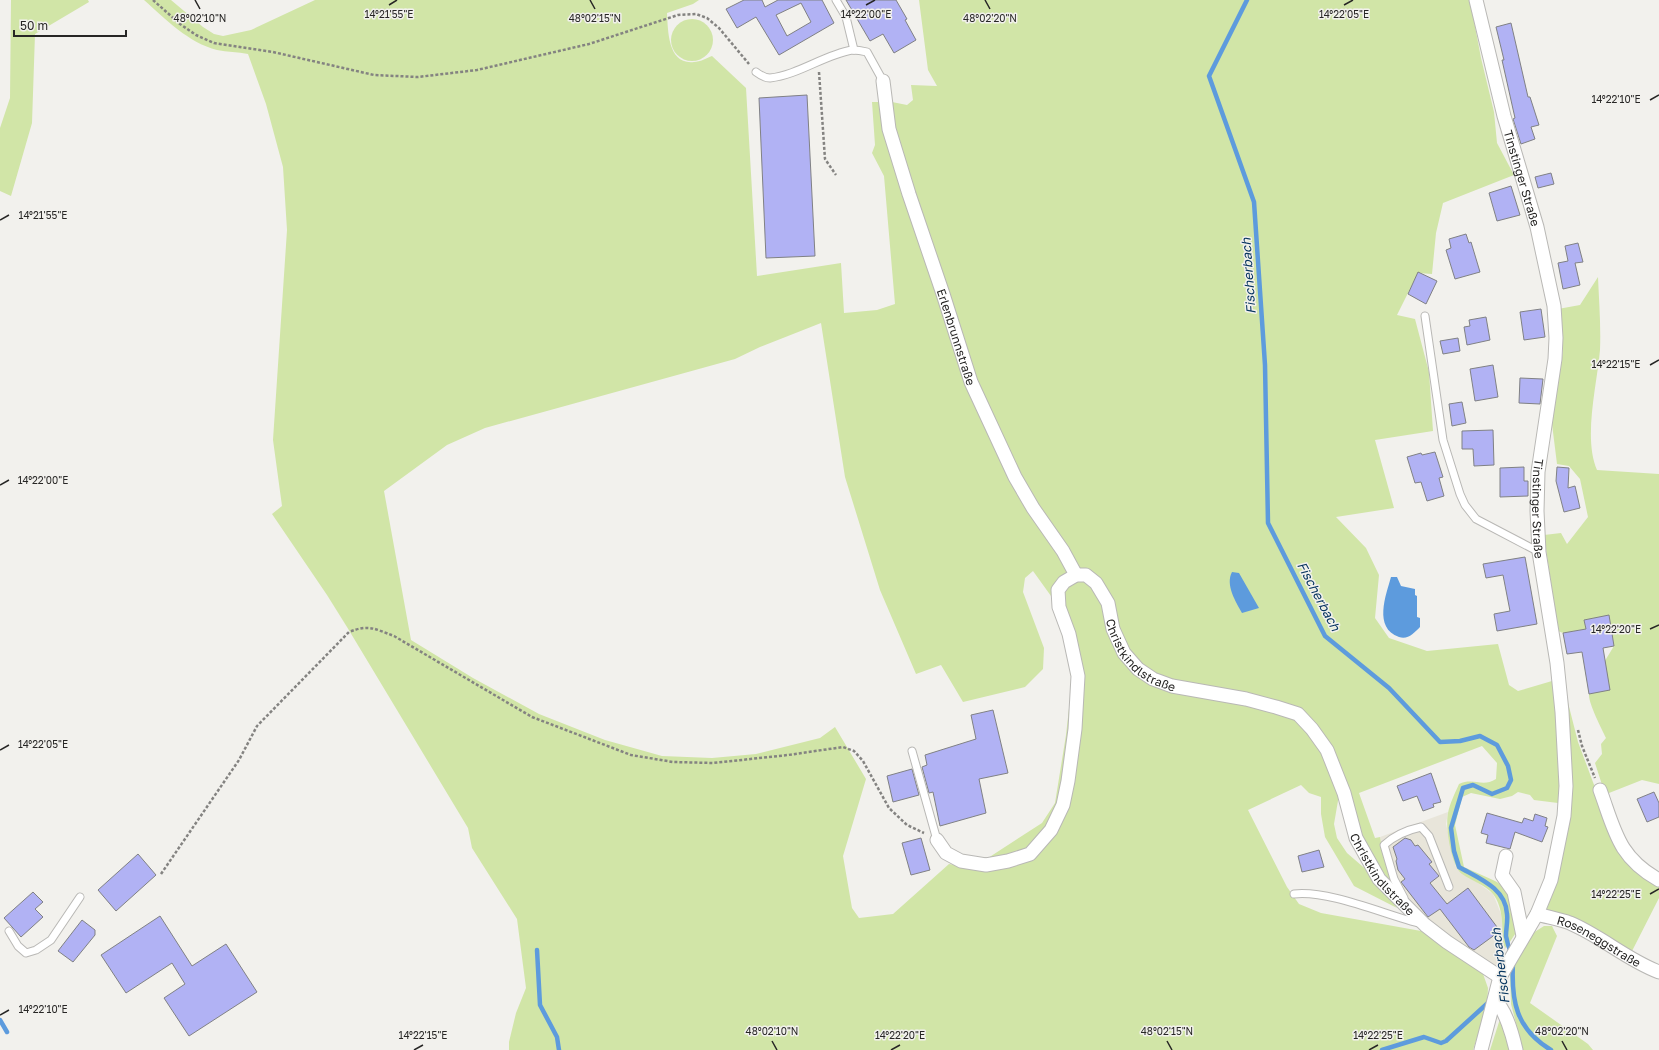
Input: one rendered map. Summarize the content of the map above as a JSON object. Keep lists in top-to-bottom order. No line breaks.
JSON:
{"streets":{"street":["Tinstinger Straße","Erlenbrunnstraße","Christkindlstraße","Roseneggstraße"]},"crossings":[["Tinstinger Straße","Christkindlstraße"],["Tinstinger Straße","Roseneggstraße"],["Erlenbrunnstraße","Christkindlstraße"]],"water":["Fischerbach"],"scale_bar":"50 m","coordinates":["14°21'55\"E","14°22'00\"E","14°22'05\"E","48°02'10\"N","48°02'15\"N","48°02'20\"N","14°22'10\"E","14°22'15\"E","14°22'20\"E","14°22'25\"E"]}
